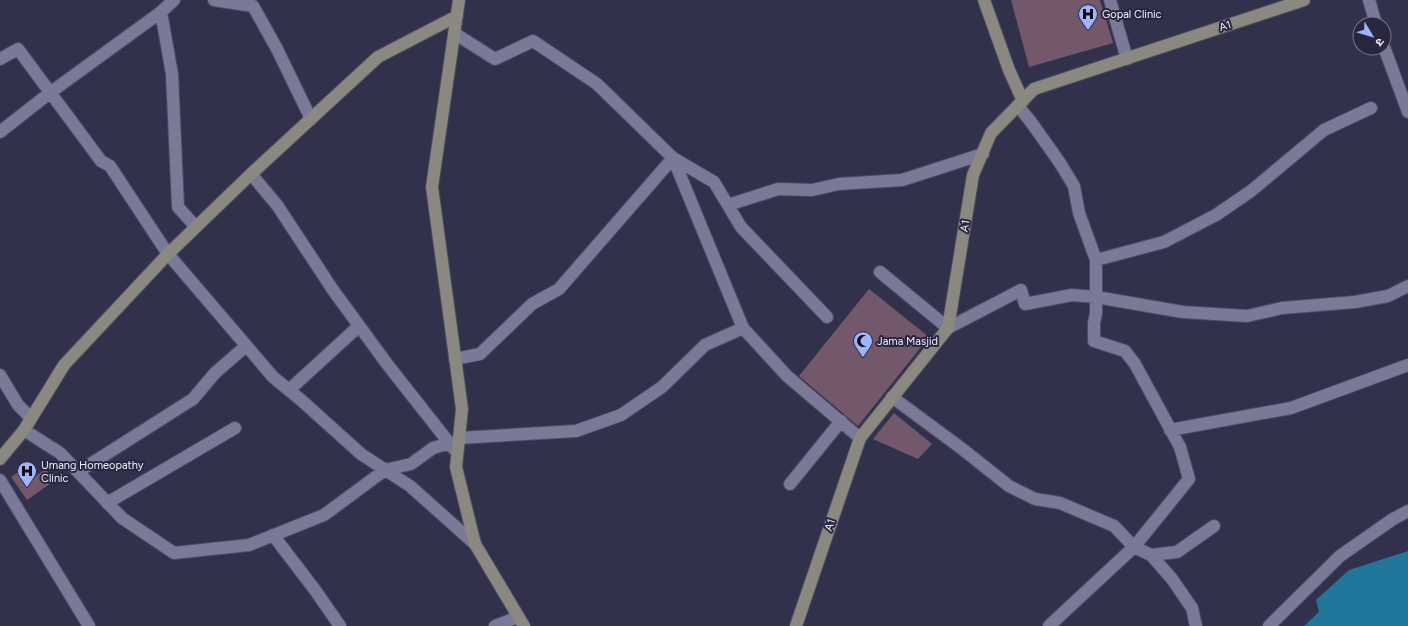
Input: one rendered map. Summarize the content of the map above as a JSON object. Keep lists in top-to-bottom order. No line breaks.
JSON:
{"streets":{"street":["A1"]},"places":{"hospital":["Gopal Clinic","Umang Homeopathy Clinic"],"mosque":["Jama Masjid"]},"north":"bottom right"}
